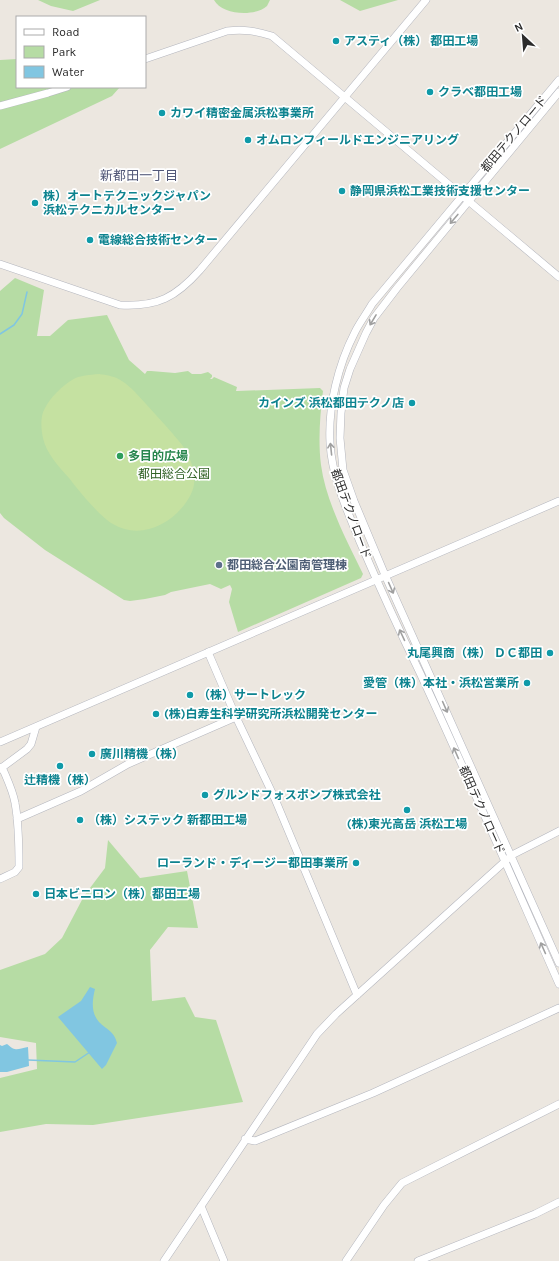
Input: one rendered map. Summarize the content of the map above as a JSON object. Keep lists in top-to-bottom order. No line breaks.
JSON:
{"streets":{"street":["都田テクノロード"]},"districts":["新都田一丁目"],"parks":["都田総合公園"],"places":["アスティ（株） 都田工場","クラベ都田工場","カワイ精密金属浜松事業所","オムロンフィールドエンジニアリング","静岡県浜松工業技術支援センター","株）オートテクニックジャパン 浜松テクニカルセンター","電線総合技術センター","カインズ 浜松都田テクノ店","多目的広場","都田総合公園南管理棟","丸尾興商（株） ＤＣ都田","愛管（株）本社・浜松営業所","（株）サートレック","(株)白寿生科学研究所浜松開発センター","廣川精機（株）","辻精機（株）","グルンドフォスポンプ株式会社","(株)東光高岳 浜松工場","（株）システック 新都田工場","ローランド・ディージー都田事業所","日本ビニロン（株）都田工場"],"legend":["Road","Park","Water"],"north":"top left"}
